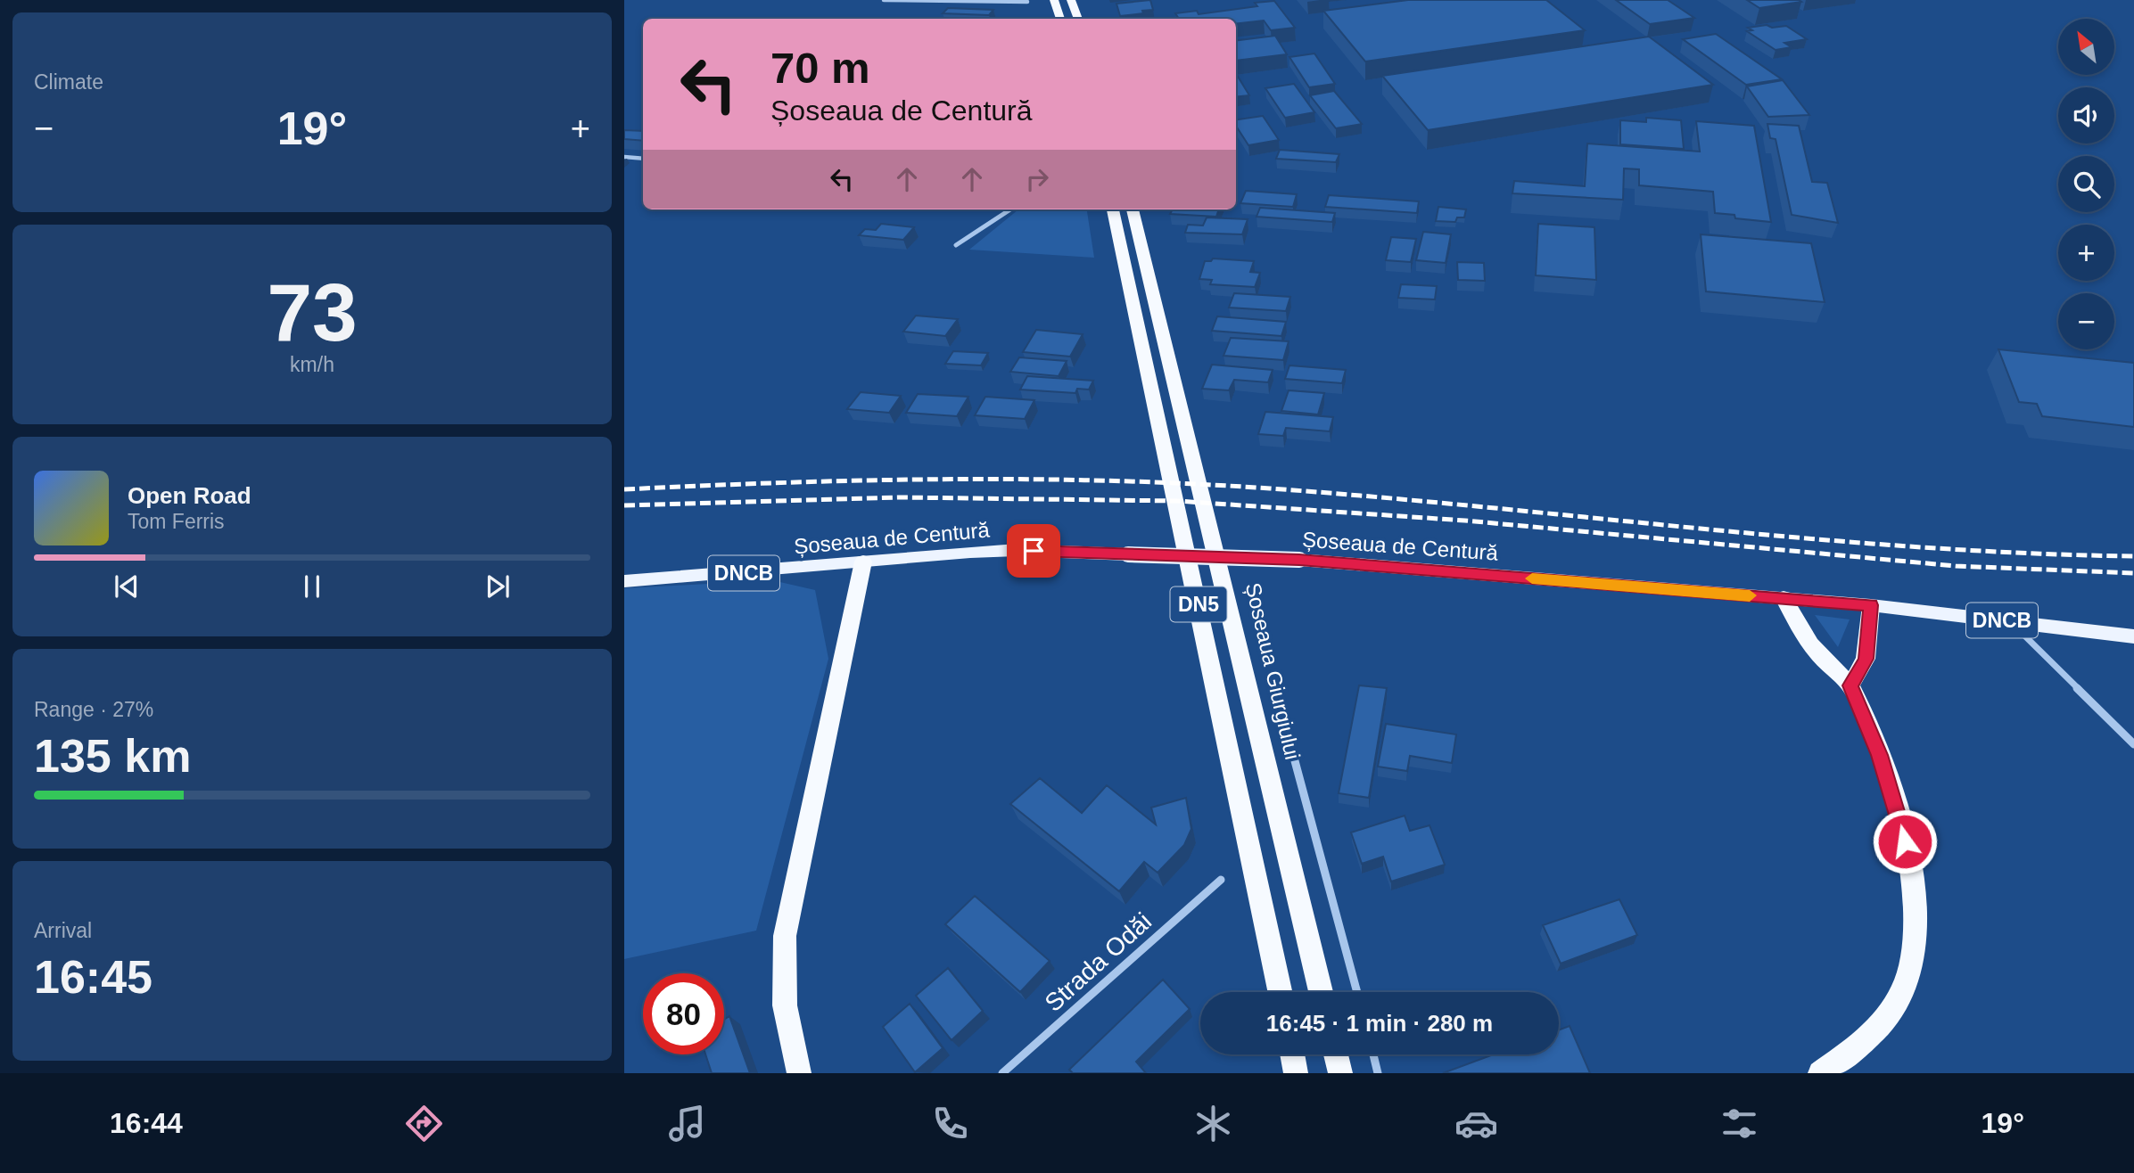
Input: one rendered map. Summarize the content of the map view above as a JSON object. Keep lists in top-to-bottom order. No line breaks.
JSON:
{"streets":{"highway":["DN5","Șoseaua Giurgiului"],"main road":["Șoseaua de Centură","DNCB"],"street":["Strada Odăi"]},"north":"top left","page":{"tile":["Climate",["73","km/h"],["Range · 27%","135 km"],["Arrival","16:45"]],"map_buttons":["+","−"],"turn":["70 m","Șoseaua de Centură"],"heat":["−","19°","+"],"song":["Open Road","Tom Ferris"],"limit":"80","trip":"16:45 · 1 min · 280 m","tabs":["16:44","19°"]}}
